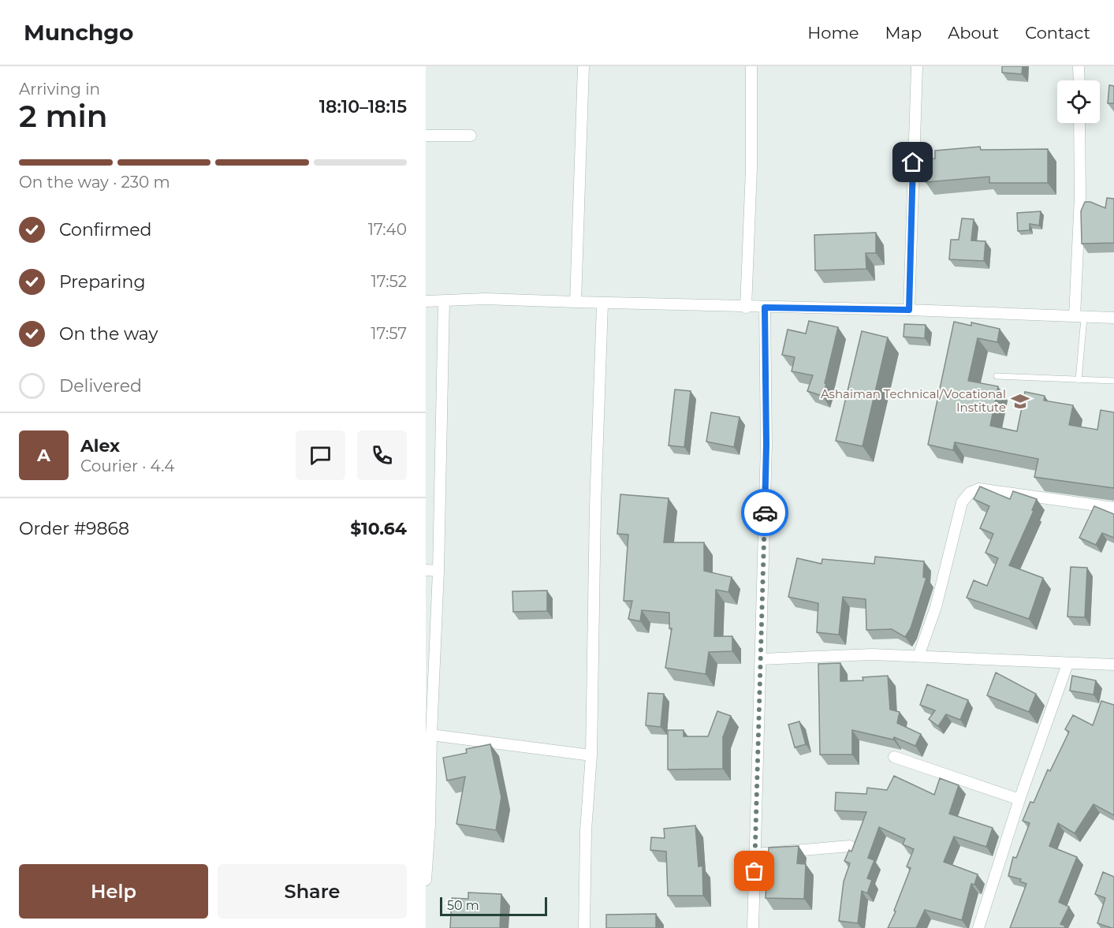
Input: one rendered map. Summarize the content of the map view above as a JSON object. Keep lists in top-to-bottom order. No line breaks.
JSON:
{"places":{"school or university":["Ashaiman Technical/Vocational Institute"]},"scale_bar":"50 m","page":{"header":"Munchgo","nav":["Home","Map","About","Contact"],"heading":["2 min","Arriving in","18:10–18:15"],"panel":["Alex","Courier · 4.4","Order #9868","$10.64"],"bar":"On the way · 230 m","list":[["Confirmed","17:40"],["Preparing","17:52"],["On the way","17:57"],"Delivered"],"round":"A","buttons":["Help","Share"],"scale":"50 m"}}
